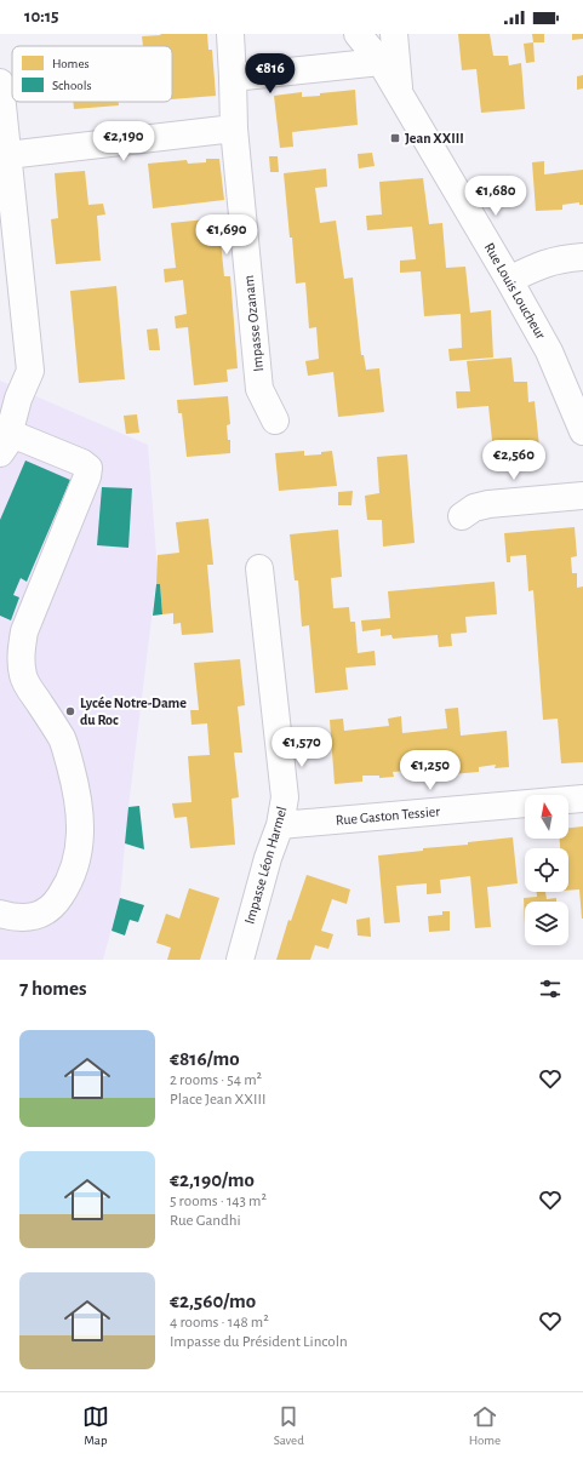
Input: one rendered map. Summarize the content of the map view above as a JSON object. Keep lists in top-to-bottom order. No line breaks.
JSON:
{"streets":{"street":["Rue Louis Loucheur","Impasse Ozanam","Rue Gaston Tessier","Impasse Léon Harmel"]},"crossings":[["Rue Gaston Tessier","Impasse Léon Harmel"]],"places":{"transit":["Jean XXIII"],"other":["Lycée Notre-Dame du Roc"]},"legend":["Homes","Schools"],"north":"top","page":{"status":"10:15","price":["€816","€2,190","€1,680","€1,690","€2,560","€1,570","€1,250"],"heading":"7 homes","list":[{"name":"€816/mo","note":"2 rooms · 54 m² · Place Jean XXIII"},{"name":"€2,190/mo","note":"5 rooms · 143 m² · Rue Gandhi"},{"name":"€2,560/mo","note":"4 rooms · 148 m² · Impasse du Président Lincoln"}],"tabs":["Map","Saved","Home"]}}
